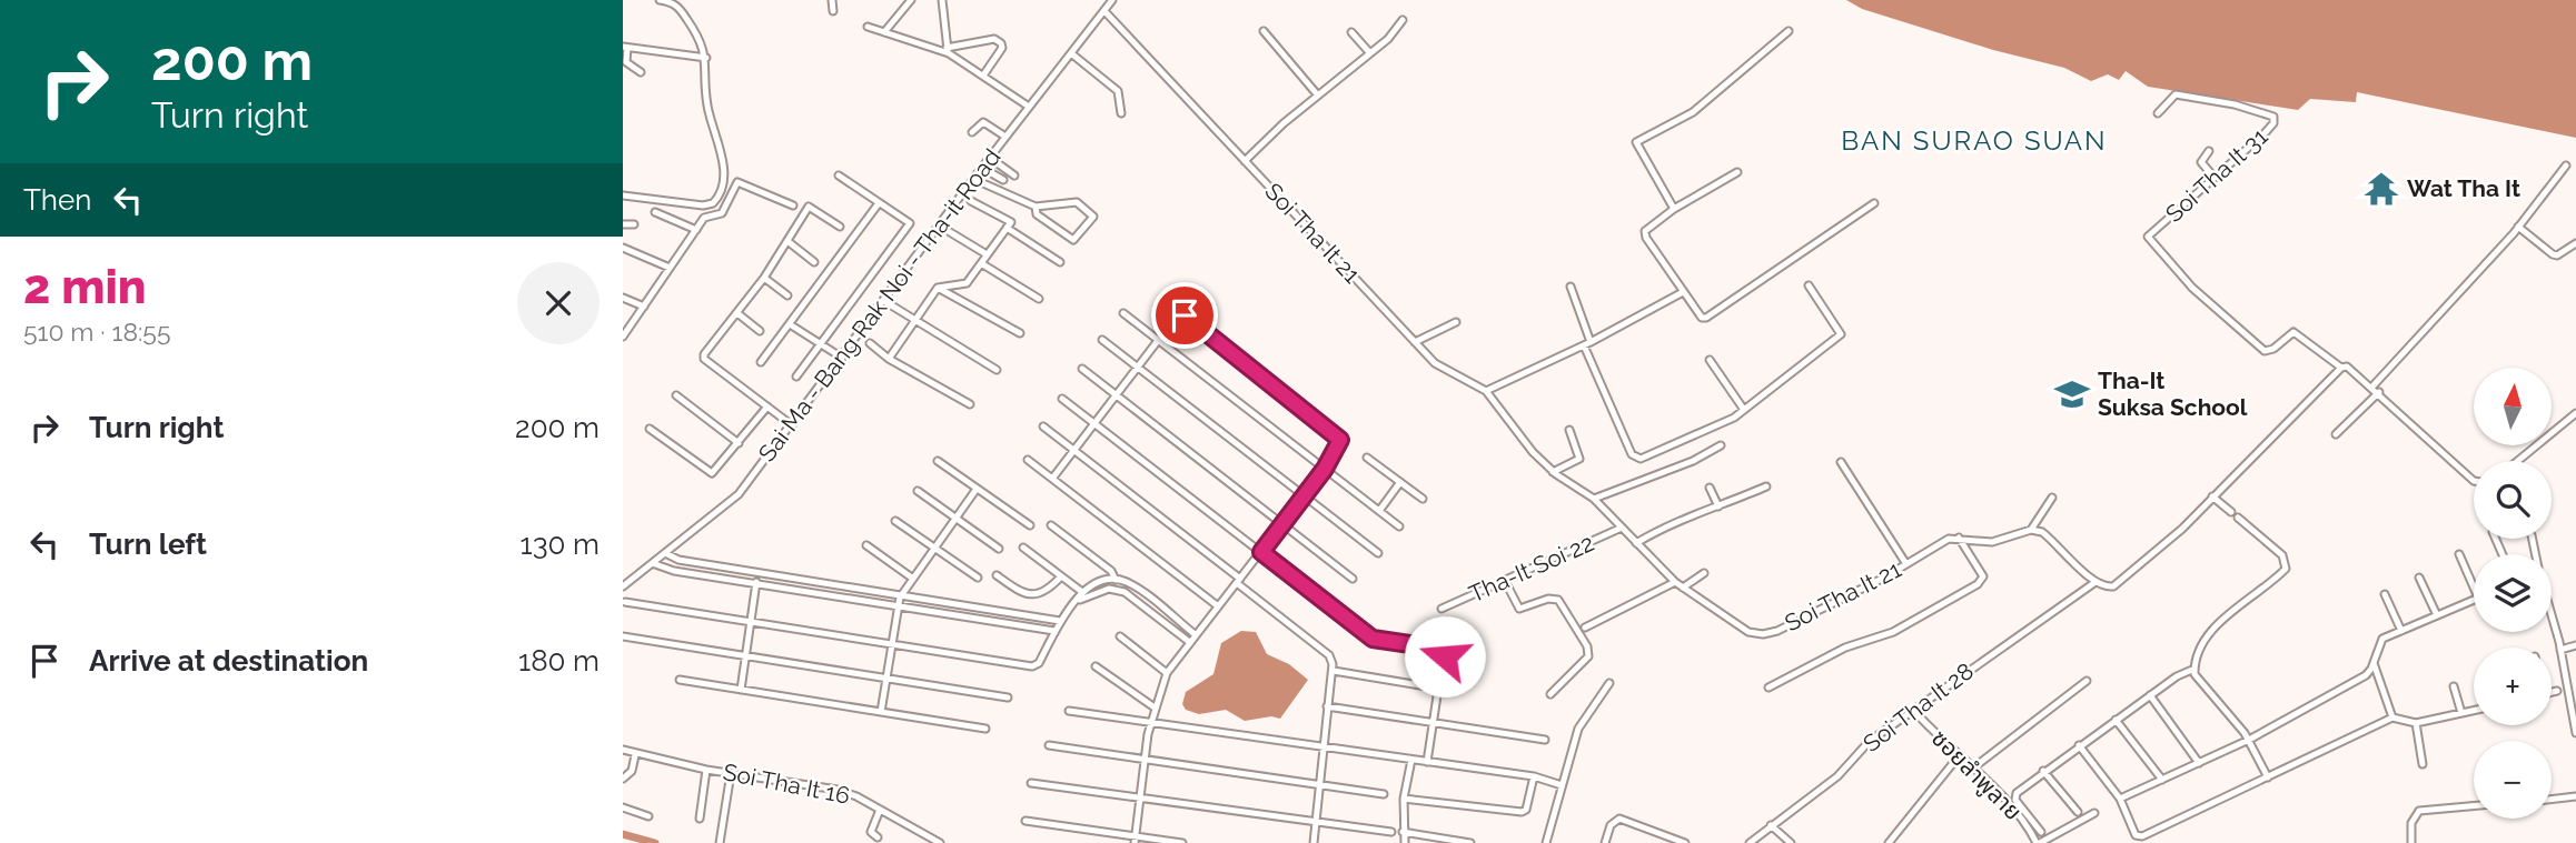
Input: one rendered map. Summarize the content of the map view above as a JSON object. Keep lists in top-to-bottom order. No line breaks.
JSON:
{"streets":{"street":["Soi Tha It 31","Soi Tha It 21","Sai Ma - Bang Rak Noi - Tha-it Road","Tha-It Soi 22","Soi Tha It 28","ซอยลำพูลาย","Soi Tha It 16"]},"crossings":[["Soi Tha It 21","Sai Ma - Bang Rak Noi - Tha-it Road"],["Soi Tha It 21","Tha-It Soi 22"],["Soi Tha It 28","ซอยลำพูลาย"]],"districts":["BAN SURAO SUAN"],"places":{"temple":["Wat Tha It"],"school or university":["Tha-It Suksa School"]},"north":"top","page":{"turn":["200 m","Turn right"],"then":"Then","heading":["2 min","510 m · 18:55"],"map_buttons":["+","−"],"list":[{"name":"Turn right","value":"200 m"},{"name":"Turn left","value":"130 m"},{"name":"Arrive at destination","value":"180 m"}]}}
